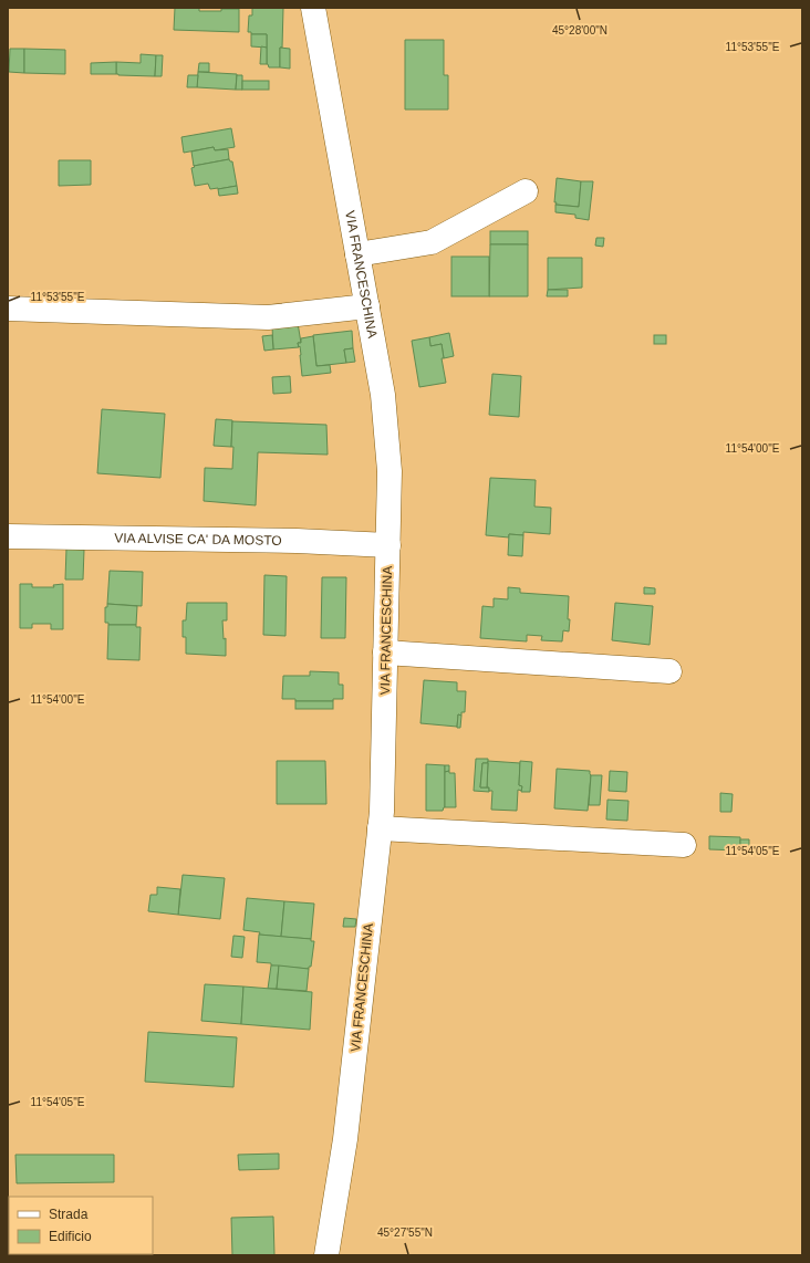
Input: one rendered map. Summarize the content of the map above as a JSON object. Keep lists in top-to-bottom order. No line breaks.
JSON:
{"streets":{"street":["VIA FRANCESCHINA","VIA ALVISE CA' DA MOSTO"]},"crossings":[["VIA FRANCESCHINA","VIA ALVISE CA' DA MOSTO"]],"legend":["Strada","Edificio"],"coordinates":["45°28'00\"N","11°53'55\"E","11°54'00\"E","11°54'05\"E","45°27'55\"N"]}
